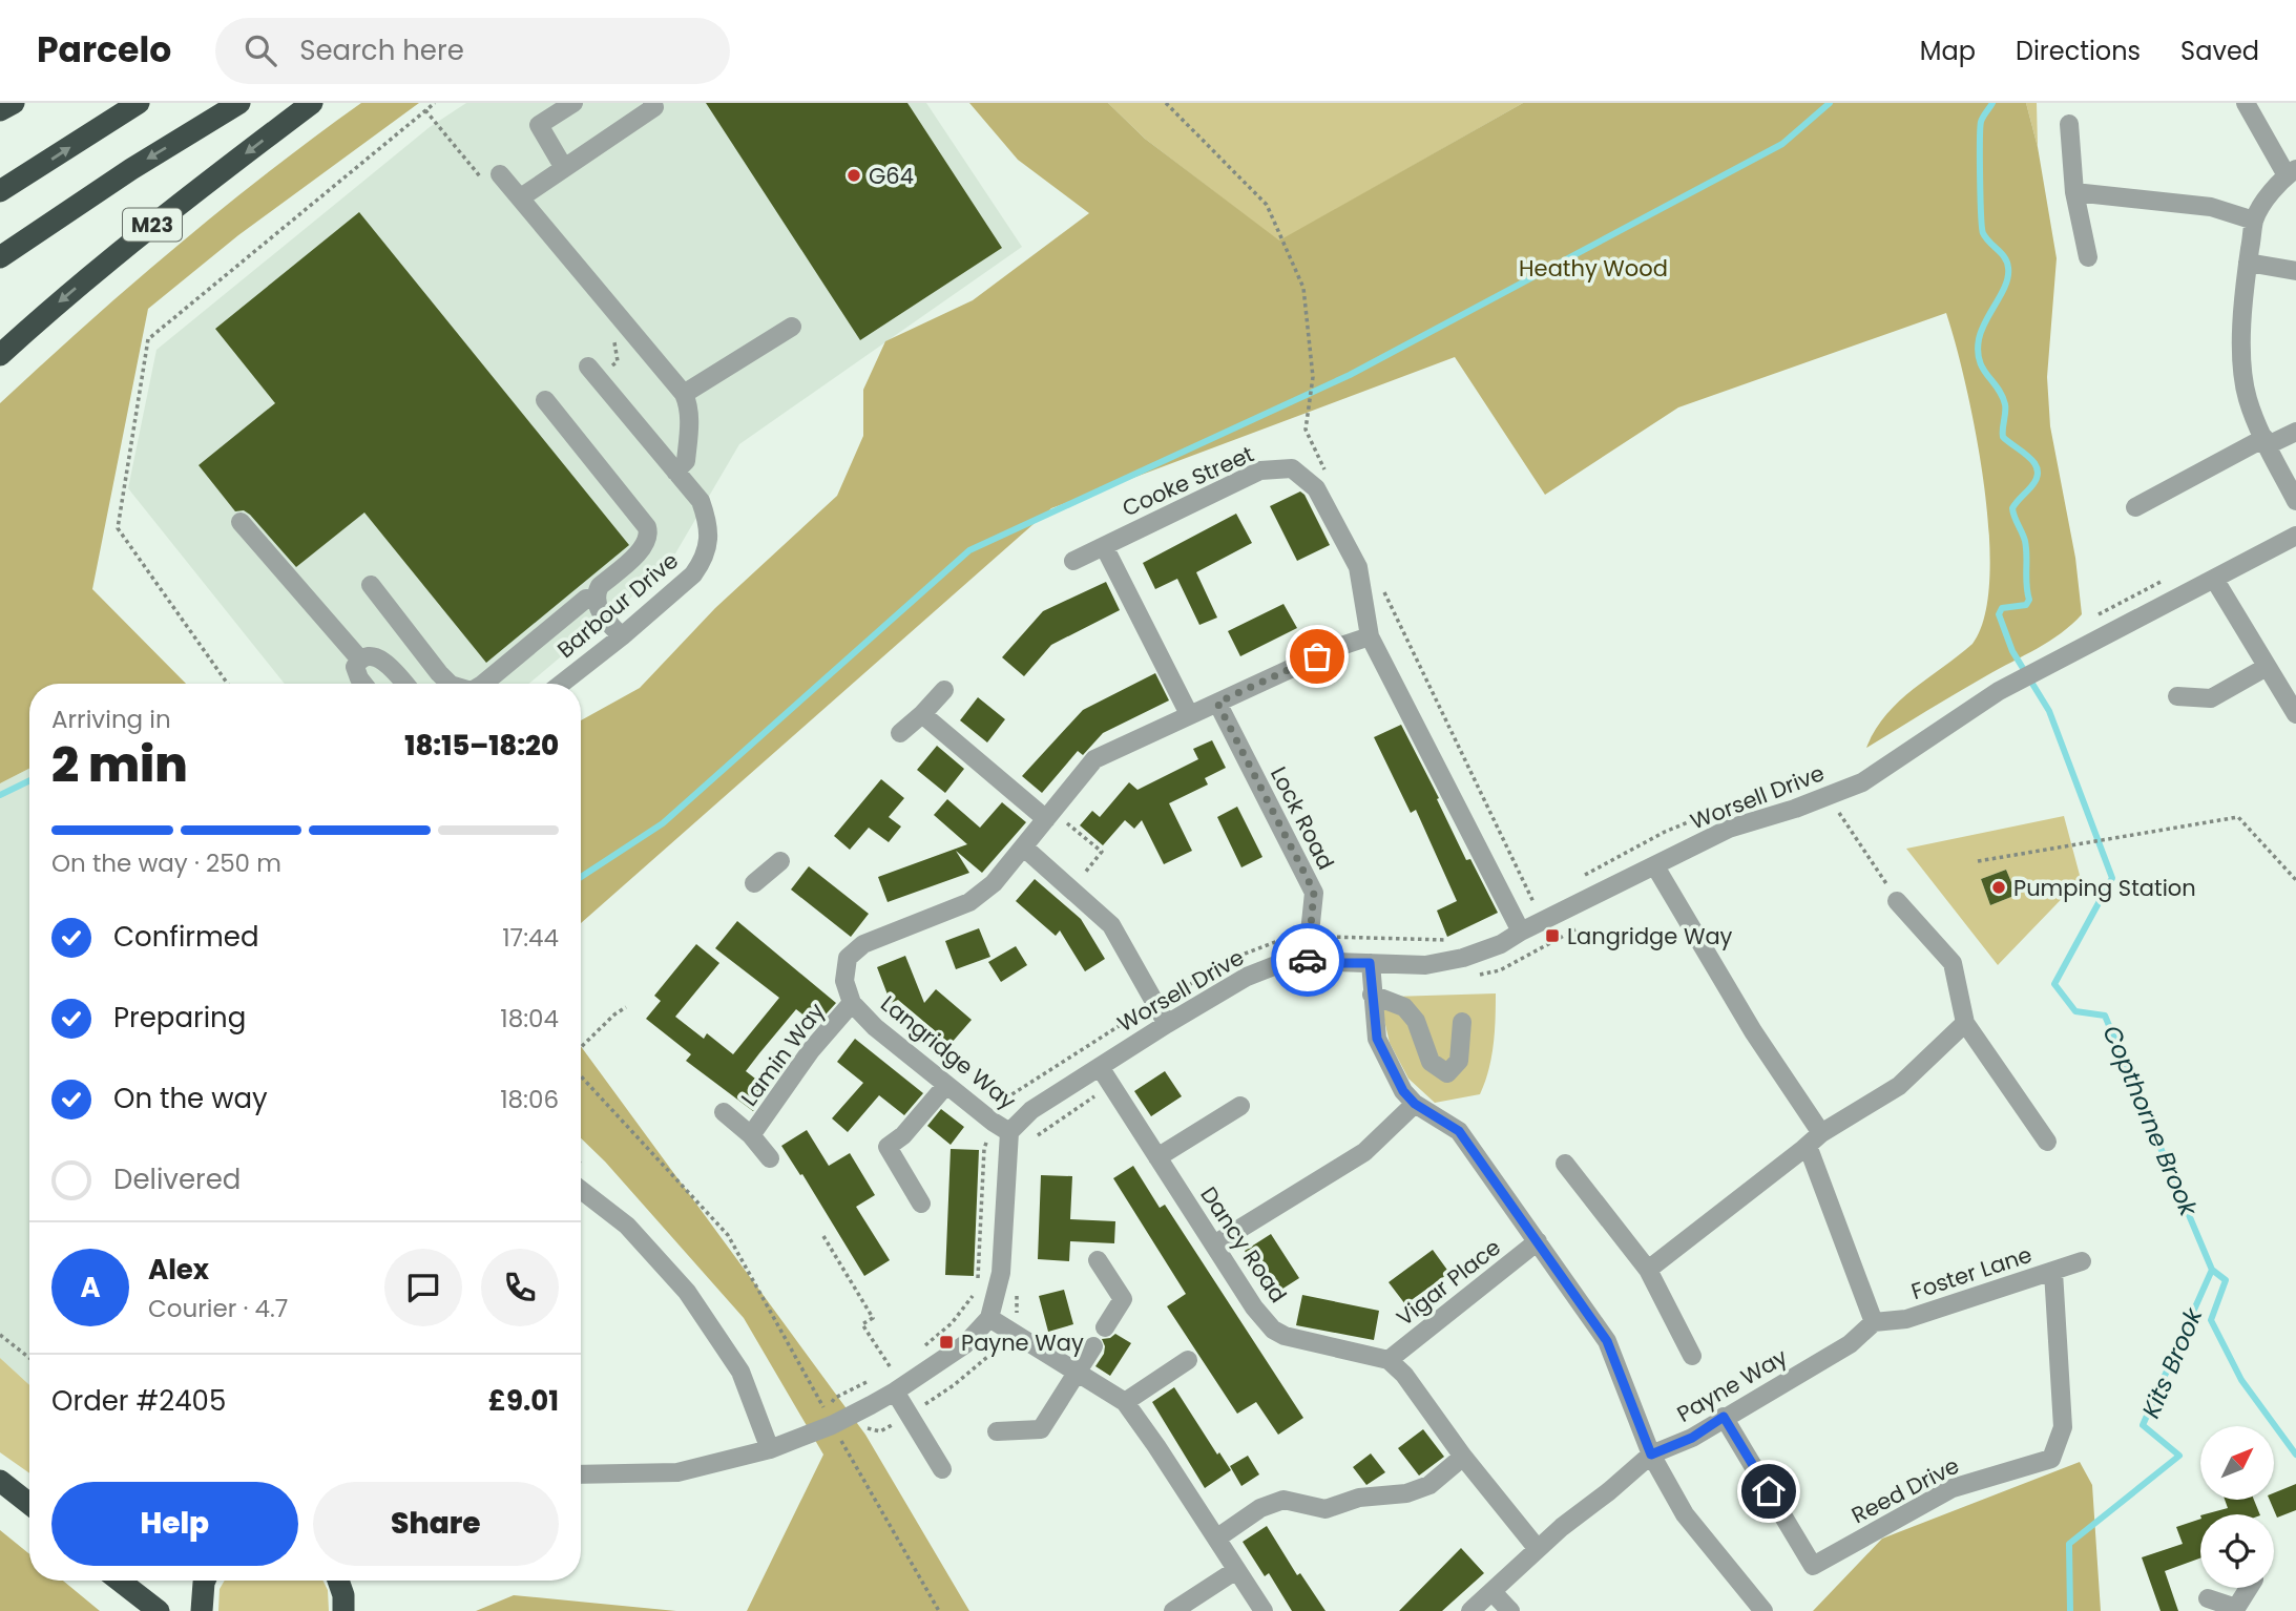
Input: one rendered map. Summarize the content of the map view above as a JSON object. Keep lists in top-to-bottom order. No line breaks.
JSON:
{"streets":{"highway":["M23"],"street":["Cooke Street","Barbour Drive","Worsell Drive","Lock Road","Langridge Way","Lamin Way","Dancy Road","Foster Lane","Vigar Place","Payne Way","Reed Drive"]},"crossings":[["Cooke Street","Langridge Way"],["Worsell Drive","Lock Road"],["Worsell Drive","Langridge Way"],["Worsell Drive","Dancy Road"],["Lock Road","Langridge Way"],["Langridge Way","Lamin Way"],["Dancy Road","Vigar Place"],["Foster Lane","Payne Way"],["Foster Lane","Reed Drive"],["Payne Way","Reed Drive"]],"water":["Copthorne Brook","Kits Brook"],"parks":["Heathy Wood"],"places":{"other":["G64","Pumping Station"],"transit":["Langridge Way","Payne Way"]},"north":"top right","page":{"header":"Parcelo","search":"Search here","nav":["Map","Directions","Saved"],"heading":["2 min","Arriving in","18:15–18:20"],"panel":["Alex","Courier · 4.7","Order #2405","£9.01"],"bar":"On the way · 250 m","list":[["Confirmed","17:44"],["Preparing","18:04"],["On the way","18:06"],"Delivered"],"round":"A","buttons":["Help","Share"]}}
